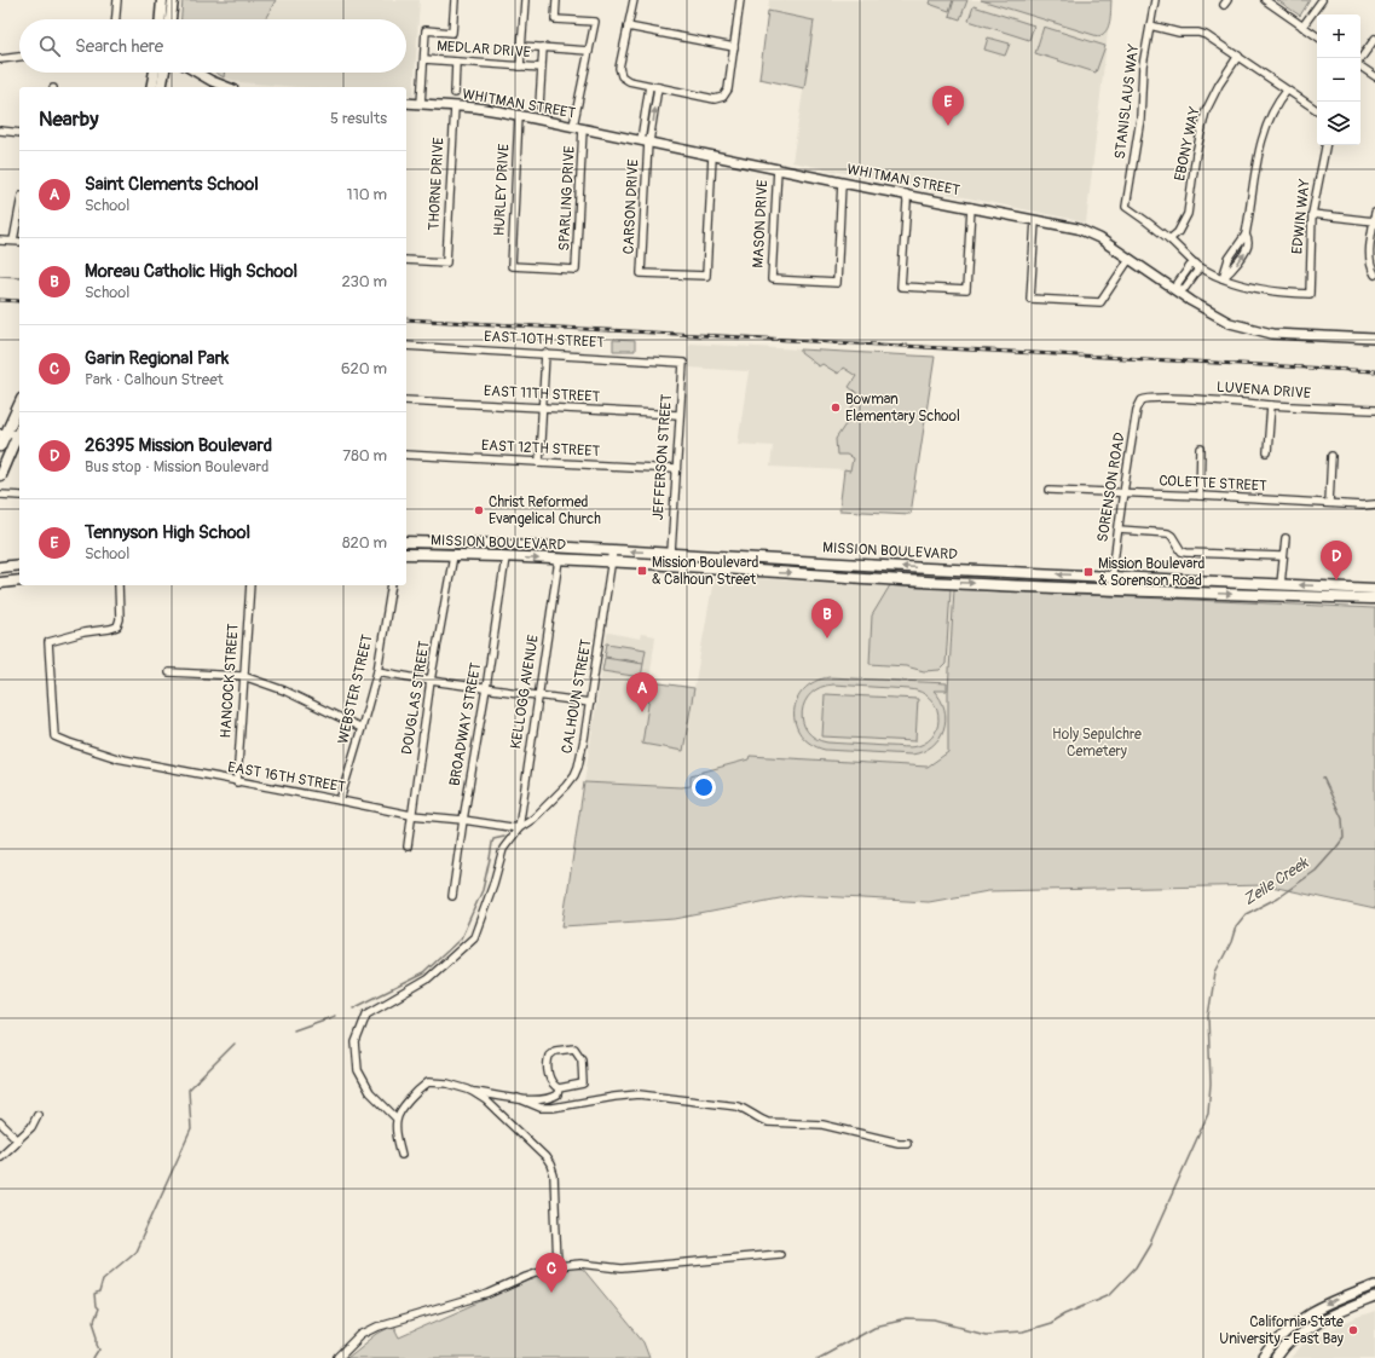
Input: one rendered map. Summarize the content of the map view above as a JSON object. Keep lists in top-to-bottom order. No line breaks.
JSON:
{"streets":{"main road":["MISSION BOULEVARD"],"street":["MEDLAR DRIVE","STANISLAUS WAY","WHITMAN STREET","EBONY WAY","THORNE DRIVE","HURLEY DRIVE","SPARLING DRIVE","CARSON DRIVE","EDWIN WAY","MASON DRIVE","EAST 10TH STREET","LUVENA DRIVE","EAST 11TH STREET","EAST 12TH STREET","JEFFERSON STREET","COLETTE STREET","SORENSON ROAD","HANCOCK STREET","WEBSTER STREET","KELLOGG AVENUE","CALHOUN STREET","DOUGLAS STREET","BROADWAY STREET","EAST 16TH STREET"]},"crossings":[["STANISLAUS WAY","EBONY WAY"],["WHITMAN STREET","THORNE DRIVE"],["WHITMAN STREET","HURLEY DRIVE"],["WHITMAN STREET","SPARLING DRIVE"],["WHITMAN STREET","CARSON DRIVE"],["WHITMAN STREET","MASON DRIVE"],["HURLEY DRIVE","SPARLING DRIVE"],["EAST 10TH STREET","JEFFERSON STREET"],["LUVENA DRIVE","SORENSON ROAD"],["EAST 11TH STREET","JEFFERSON STREET"],["EAST 12TH STREET","JEFFERSON STREET"],["JEFFERSON STREET","MISSION BOULEVARD"],["COLETTE STREET","SORENSON ROAD"],["SORENSON ROAD","MISSION BOULEVARD"],["MISSION BOULEVARD","KELLOGG AVENUE"],["MISSION BOULEVARD","CALHOUN STREET"],["MISSION BOULEVARD","DOUGLAS STREET"],["MISSION BOULEVARD","BROADWAY STREET"],["HANCOCK STREET","EAST 16TH STREET"],["WEBSTER STREET","EAST 16TH STREET"],["KELLOGG AVENUE","CALHOUN STREET"],["KELLOGG AVENUE","EAST 16TH STREET"],["CALHOUN STREET","EAST 16TH STREET"],["DOUGLAS STREET","EAST 16TH STREET"],["BROADWAY STREET","EAST 16TH STREET"]],"water":["Zeile Creek"],"parks":["Holy Sepulchre Cemetery"],"places":{"other":["Bowman Elementary School","Christ Reformed Evangelical Church","California State University - East Bay"],"transit":["Mission Boulevard & Calhoun Street","Mission Boulevard & Sorenson Road"]},"page":{"map_buttons":["+","−"],"search":"Search here","pins":["E","D","B","A","C"],"heading":["Nearby","5 results"],"list":[{"mark":"A","name":"Saint Clements School","note":"School","value":"110 m"},{"mark":"B","name":"Moreau Catholic High School","note":"School","value":"230 m"},{"mark":"C","name":"Garin Regional Park","note":"Park · Calhoun Street","value":"620 m"},{"mark":"D","name":"26395 Mission Boulevard","note":"Bus stop · Mission Boulevard","value":"780 m"},{"mark":"E","name":"Tennyson High School","note":"School","value":"820 m"}]}}
